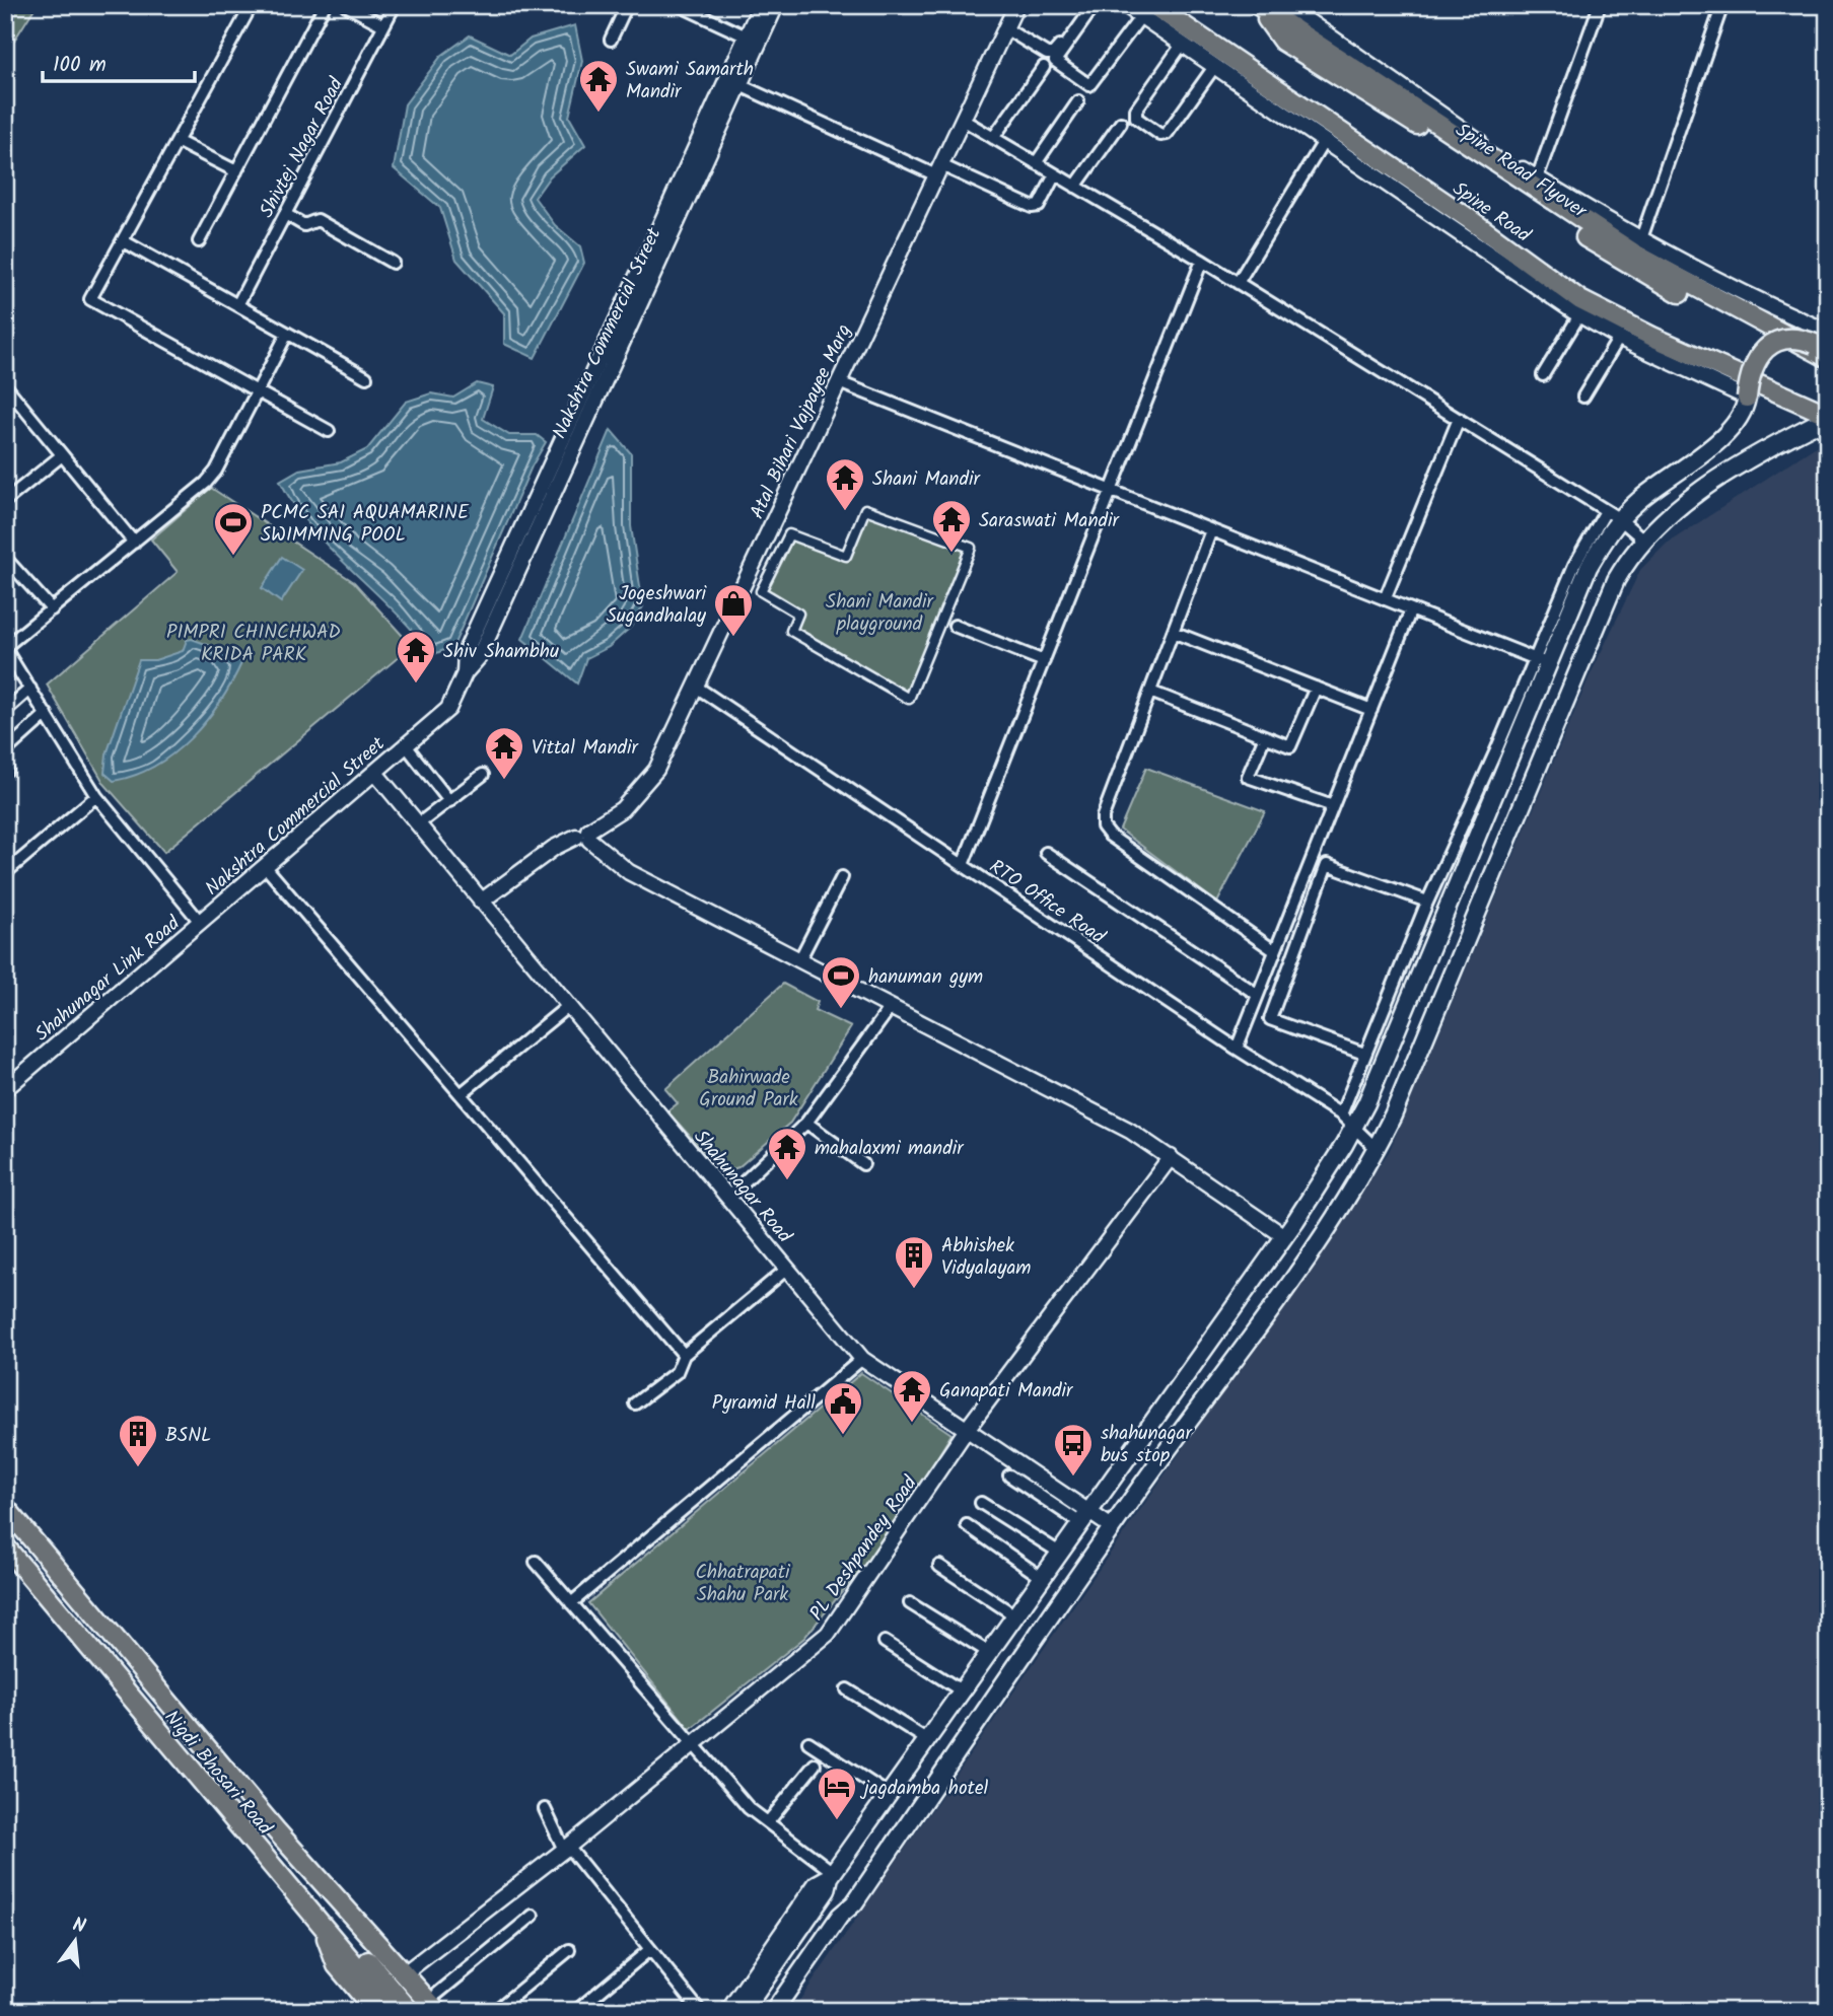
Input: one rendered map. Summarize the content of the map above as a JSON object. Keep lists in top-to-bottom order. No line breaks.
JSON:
{"streets":{"main road":["Spine Road Flyover","Spine Road","Nigdi Bhosari Road"],"street":["Shivtej Nagar Road","Nakshtra Commercial Street","Atal Bihari Vajpayee Marg","RTO Office Road","Shahunagar Link Road","Shahunagar Road","PL Deshpandey Road"]},"crossings":[["Nakshtra Commercial Street","Shahunagar Link Road"],["Nakshtra Commercial Street","Shahunagar Road"],["Atal Bihari Vajpayee Marg","RTO Office Road"],["Atal Bihari Vajpayee Marg","Shahunagar Road"],["Shahunagar Road","PL Deshpandey Road"]],"parks":["Shani Mandir playground","PIMPRI CHINCHWAD KRIDA PARK","Bahirwade Ground Park","Chhatrapati Shahu Park"],"places":{"temple":["Swami Samarth Mandir","Shani Mandir","Saraswati Mandir","Shiv Shambhu","Vittal Mandir","mahalaxmi mandir","Ganapati Mandir"],"sports":["PCMC SAI AQUAMARINE SWIMMING POOL","hanuman gym"],"shop":["Jogeshwari Sugandhalay"],"building":["Abhishek Vidyalayam","BSNL"],"public building":["Pyramid Hall"],"bus stop":["shahunagar bus stop"],"hotel":["jagdamba hotel"]},"scale_bar":"100 m","north":"top"}
